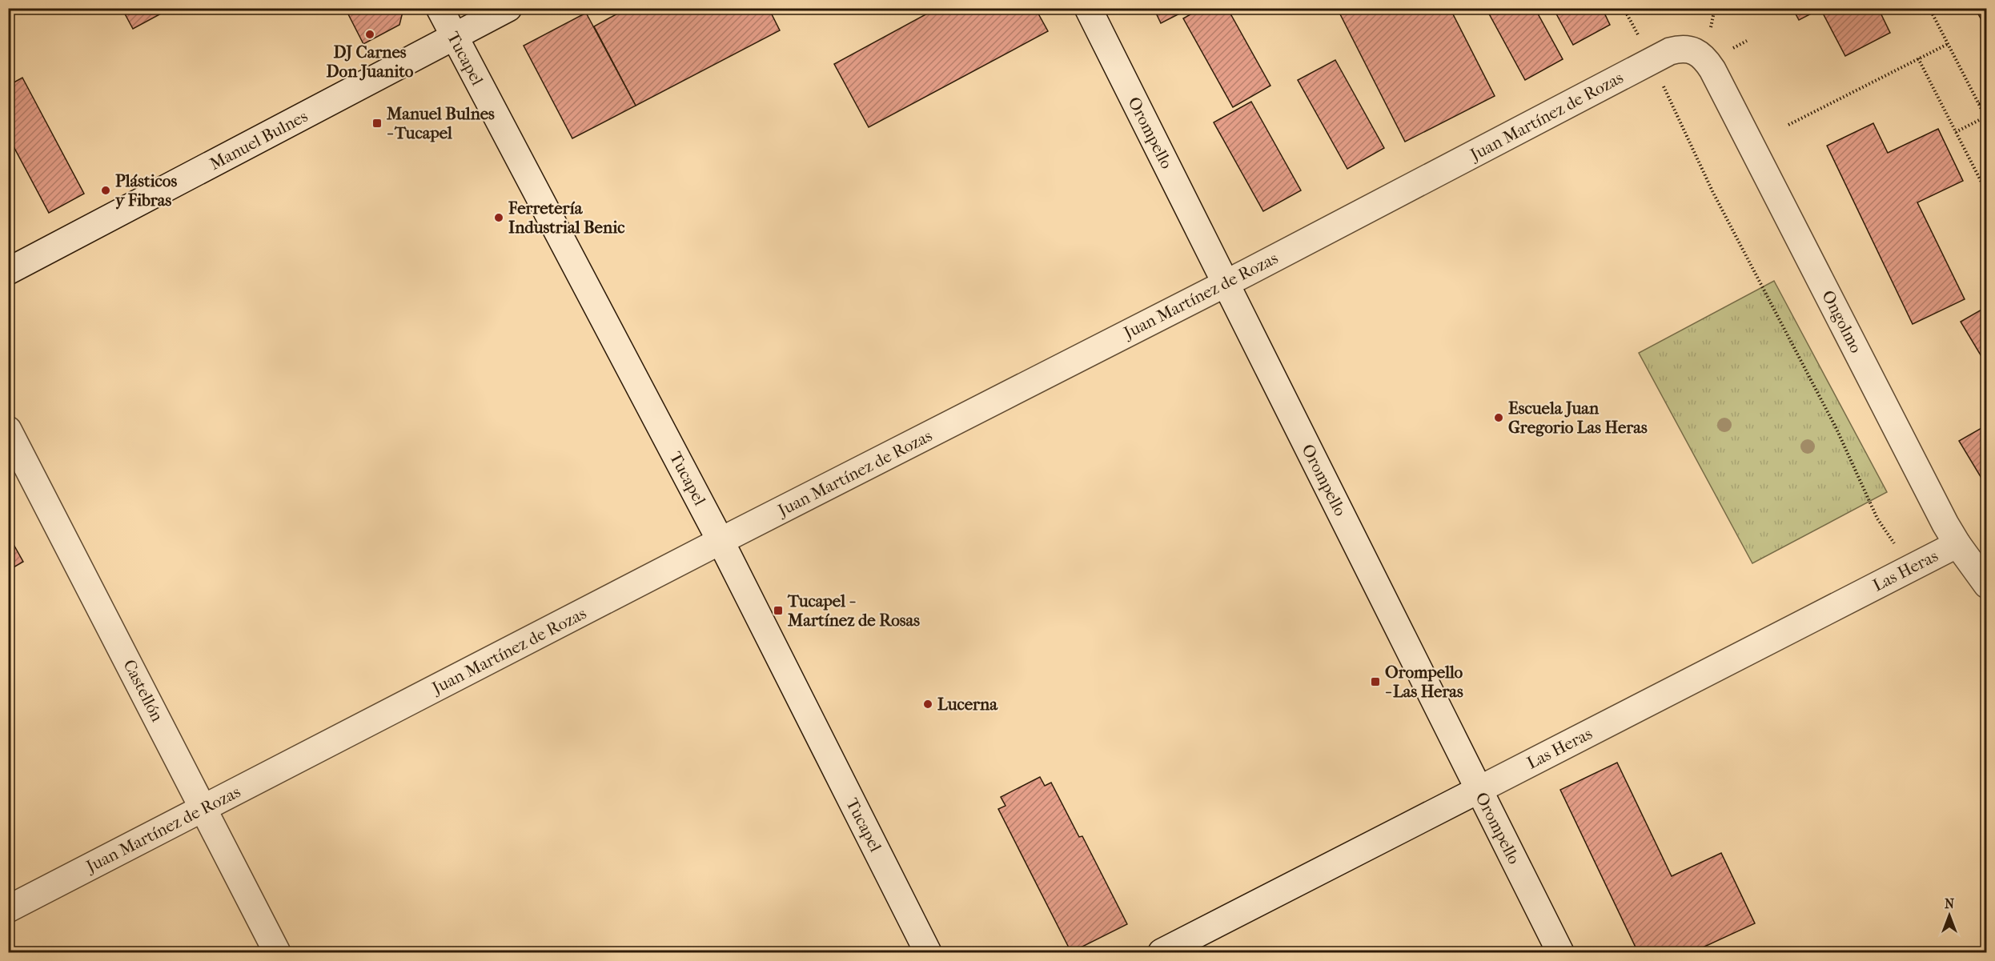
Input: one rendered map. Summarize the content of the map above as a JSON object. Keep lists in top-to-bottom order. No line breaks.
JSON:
{"streets":{"street":["Tucapel","Juan Martínez de Rozas","Orompello","Manuel Bulnes","Ongolmo","Las Heras","Castellón"]},"crossings":[["Tucapel","Juan Martínez de Rozas"],["Tucapel","Manuel Bulnes"],["Juan Martínez de Rozas","Orompello"],["Juan Martínez de Rozas","Ongolmo"],["Juan Martínez de Rozas","Castellón"],["Orompello","Las Heras"],["Ongolmo","Las Heras"]],"places":{"other":["DJ Carnes Don Juanito","Plásticos y Fibras","Ferretería Industrial Benic","Escuela Juan Gregorio Las Heras","Lucerna"],"transit":["Manuel Bulnes - Tucapel","Tucapel - Martínez de Rosas","Orompello - Las Heras"]},"north":"top"}
